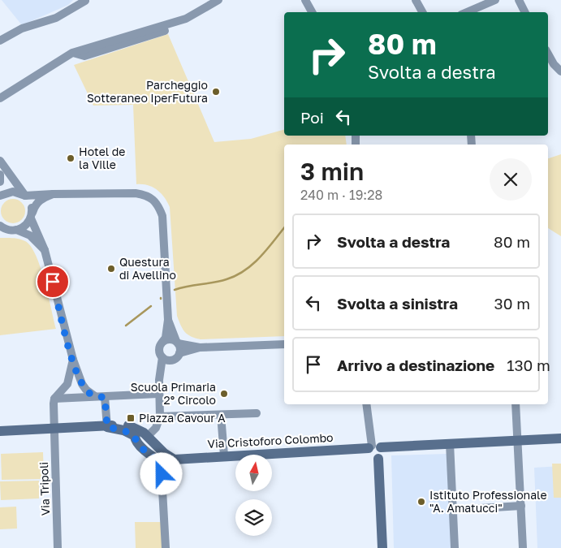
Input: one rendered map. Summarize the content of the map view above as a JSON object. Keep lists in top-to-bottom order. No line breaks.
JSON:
{"streets":{"street":["Via Cristoforo Colombo","Via Tripoli"]},"places":{"other":["Parcheggio Sotteraneo IperFutura","Hotel de la Ville","Questura di Avellino","Scuola Primaria 2° Circolo","Istituto Professionale \"A. Amatucci\""],"transit":["Piazza Cavour A"]},"north":"top","page":{"turn":["80 m","Svolta a destra"],"then":"Poi","heading":["3 min","240 m · 19:28"],"list":[{"name":"Svolta a destra","value":"80 m"},{"name":"Svolta a sinistra","value":"30 m"},{"name":"Arrivo a destinazione","value":"130 m"}]}}
